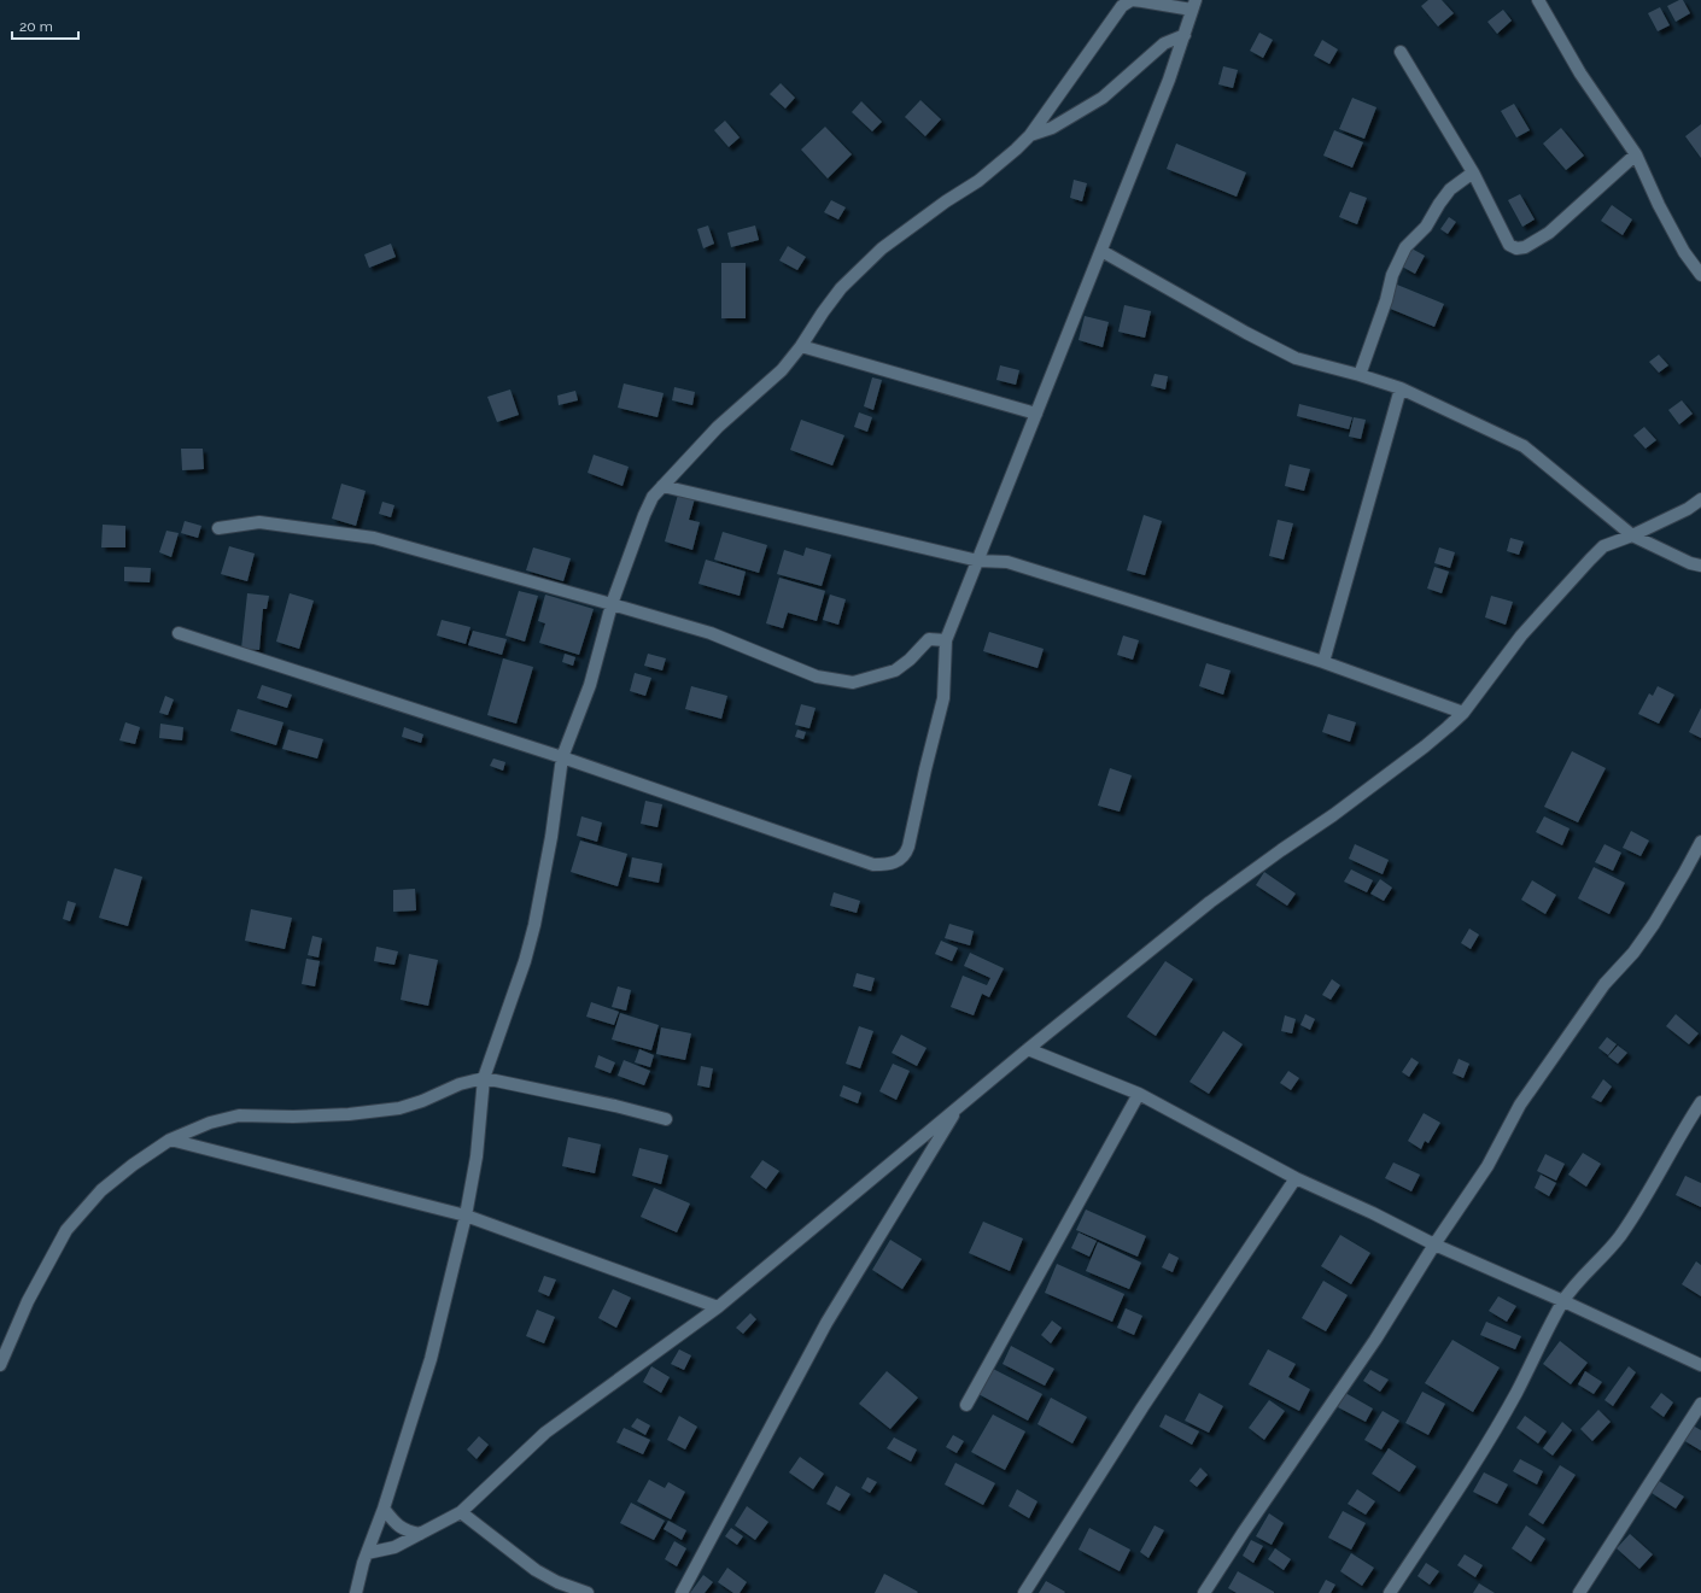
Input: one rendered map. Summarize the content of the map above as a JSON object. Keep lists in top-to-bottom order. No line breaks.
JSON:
{"scale_bar":"20 m"}
